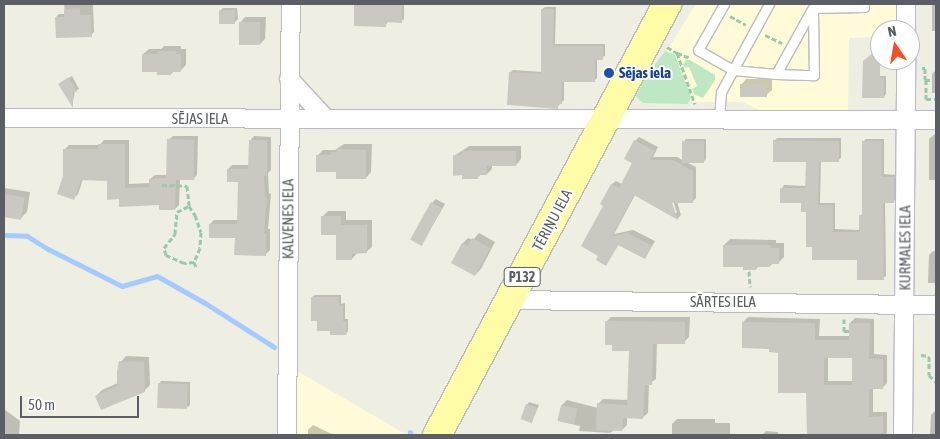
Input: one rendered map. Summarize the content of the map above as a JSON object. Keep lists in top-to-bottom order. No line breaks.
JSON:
{"streets":{"main road":["TĒRIŅU IELA","P132"],"street":["SĒJAS IELA","KALVENES IELA","KURMALES IELA","SĀRTES IELA"]},"crossings":[["SĒJAS IELA","KALVENES IELA"],["SĒJAS IELA","TĒRIŅU IELA"],["SĒJAS IELA","KURMALES IELA"],["TĒRIŅU IELA","SĀRTES IELA"],["KURMALES IELA","SĀRTES IELA"]],"places":["Sējas iela"],"scale_bar":"50 m","north":"top"}
